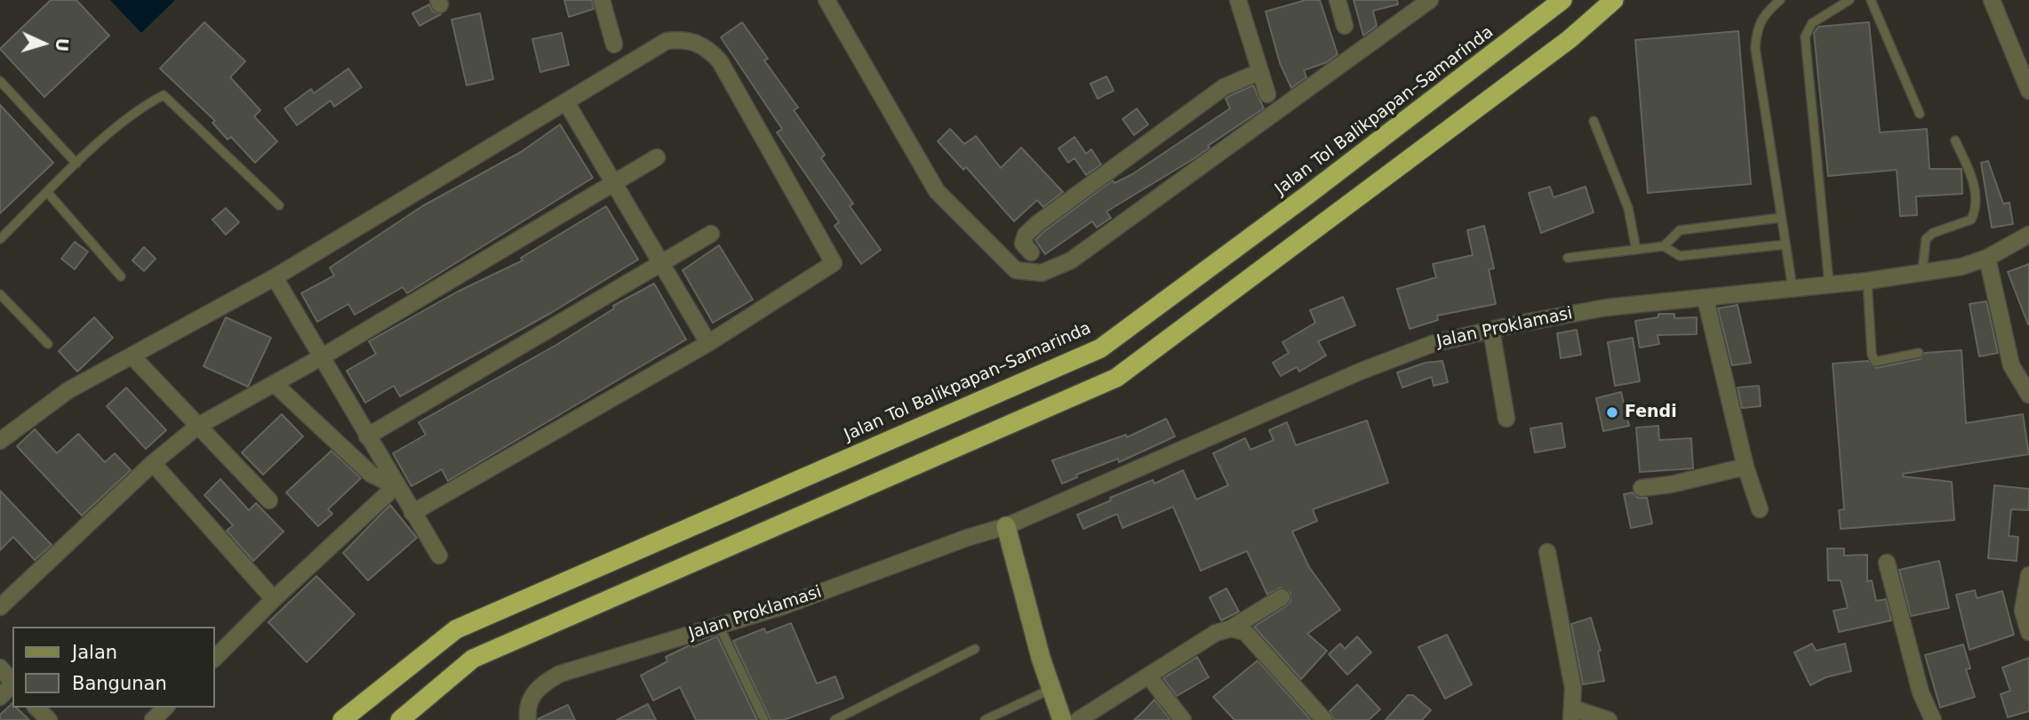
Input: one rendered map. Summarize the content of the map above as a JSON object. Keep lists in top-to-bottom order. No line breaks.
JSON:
{"streets":{"highway":["Jalan Tol Balikpapan–Samarinda"],"street":["Jalan Proklamasi"]},"places":["Fendi"],"legend":["Jalan","Bangunan"],"north":"right"}
